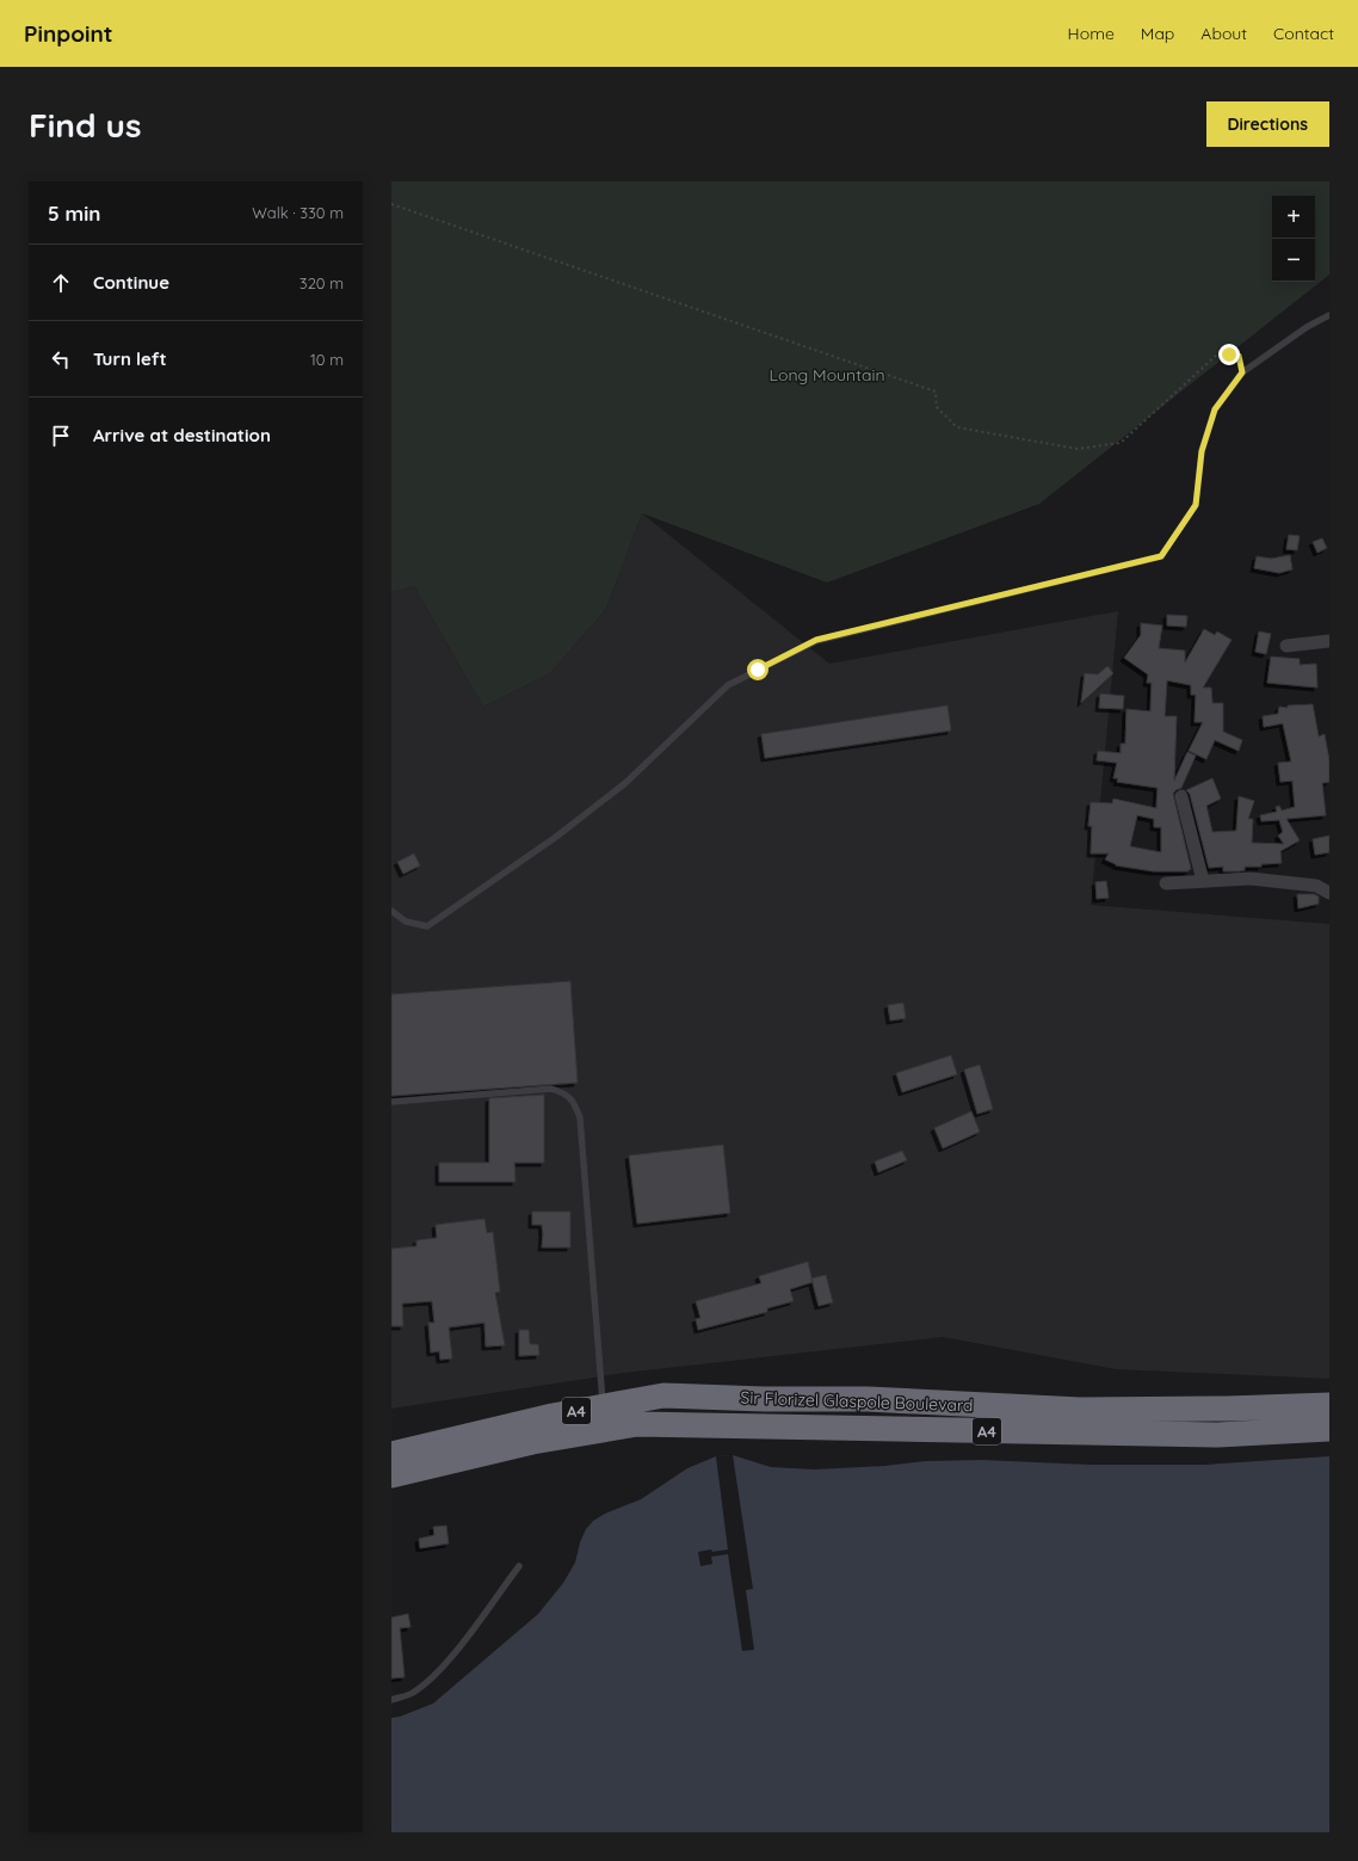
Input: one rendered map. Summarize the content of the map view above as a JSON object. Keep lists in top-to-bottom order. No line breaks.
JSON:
{"streets":{"highway":["Sir Florizel Glaspole Boulevard","A4"]},"parks":["Long Mountain"],"page":{"header":"Pinpoint","nav":["Home","Map","About","Contact"],"buttons":"Directions","title":"Find us","heading":["5 min","Walk · 330 m"],"map_buttons":["+","−"],"list":[["Continue","320 m"],["Turn left","10 m"],"Arrive at destination"]}}
